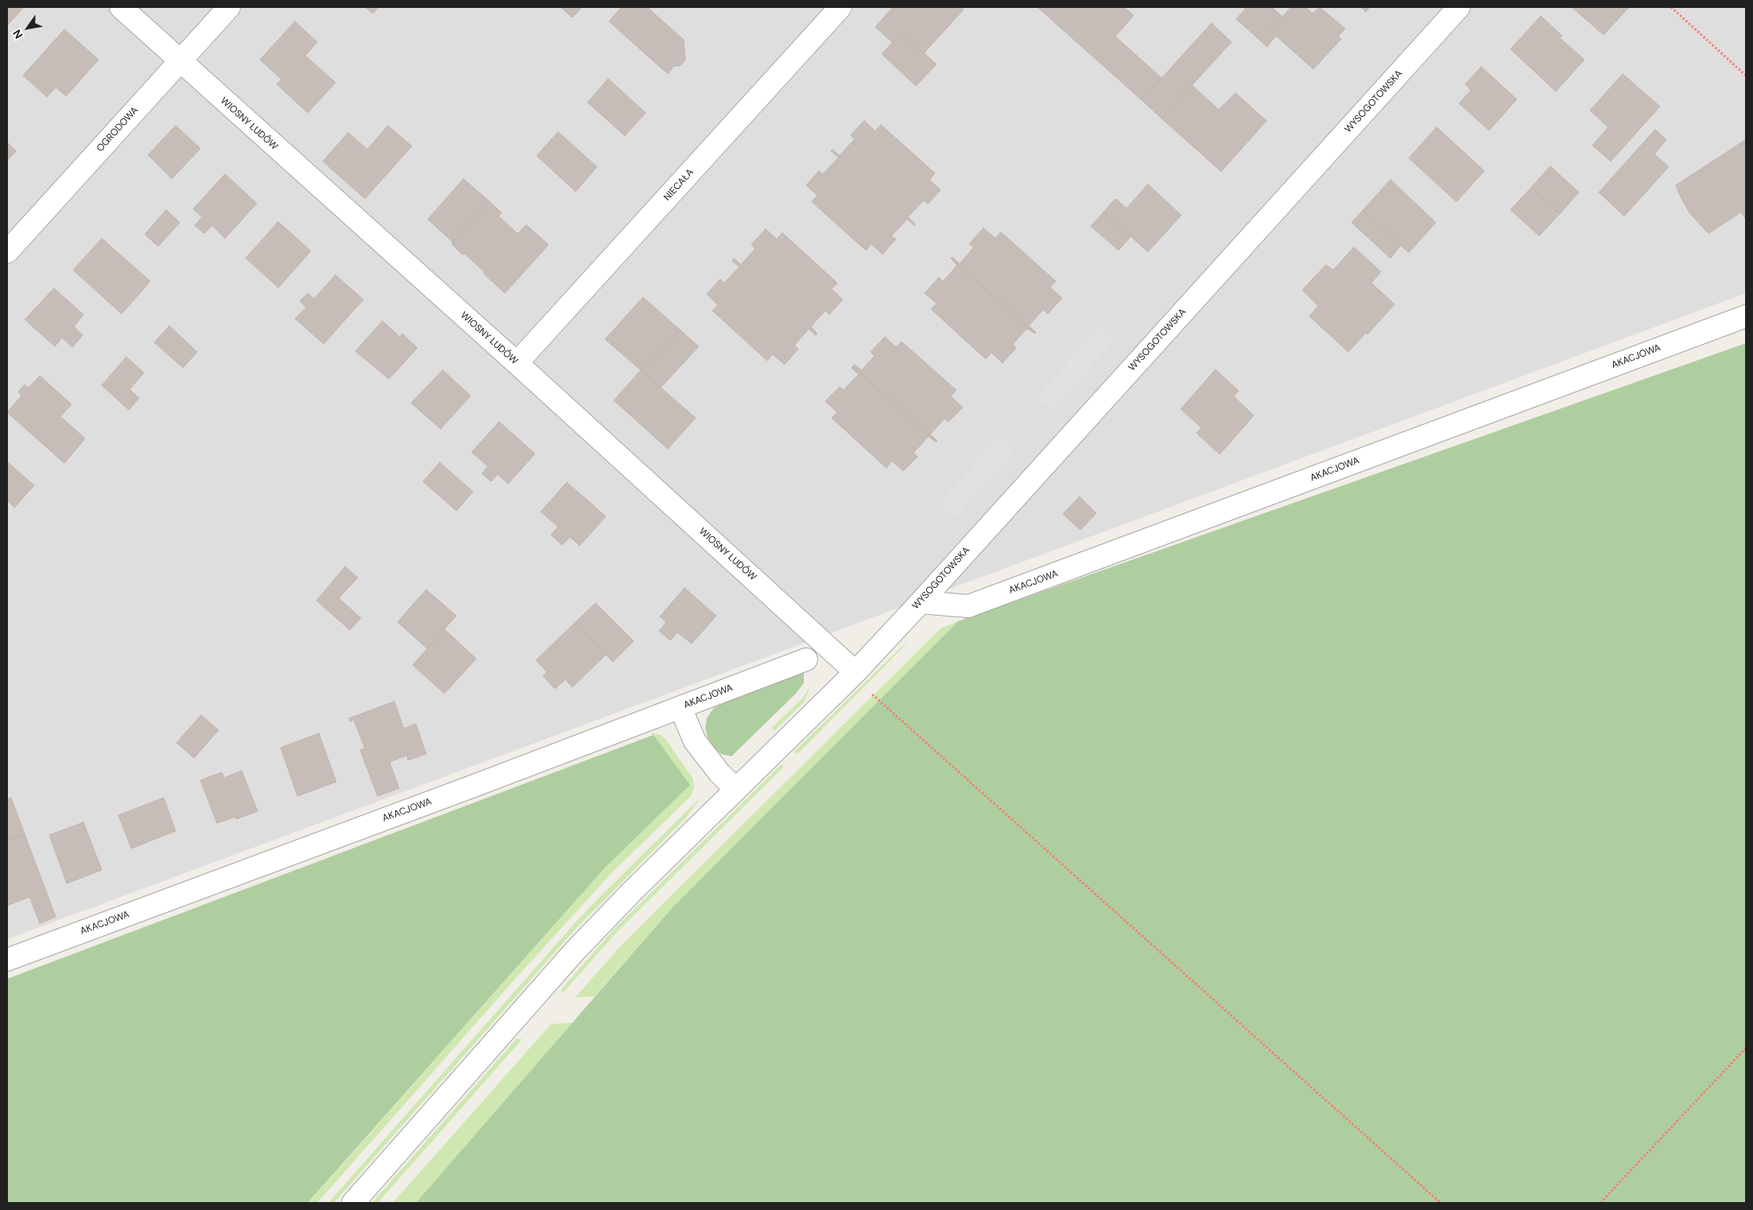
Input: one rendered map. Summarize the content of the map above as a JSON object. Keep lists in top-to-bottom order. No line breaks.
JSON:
{"streets":{"street":["WYSOGOTOWSKA","WIOSNY LUDÓW","OGRODOWA","NIECAŁA","AKACJOWA"]},"crossings":[["WYSOGOTOWSKA","WIOSNY LUDÓW"],["WYSOGOTOWSKA","AKACJOWA"],["WIOSNY LUDÓW","OGRODOWA"],["WIOSNY LUDÓW","NIECAŁA"]],"north":"bottom left"}
